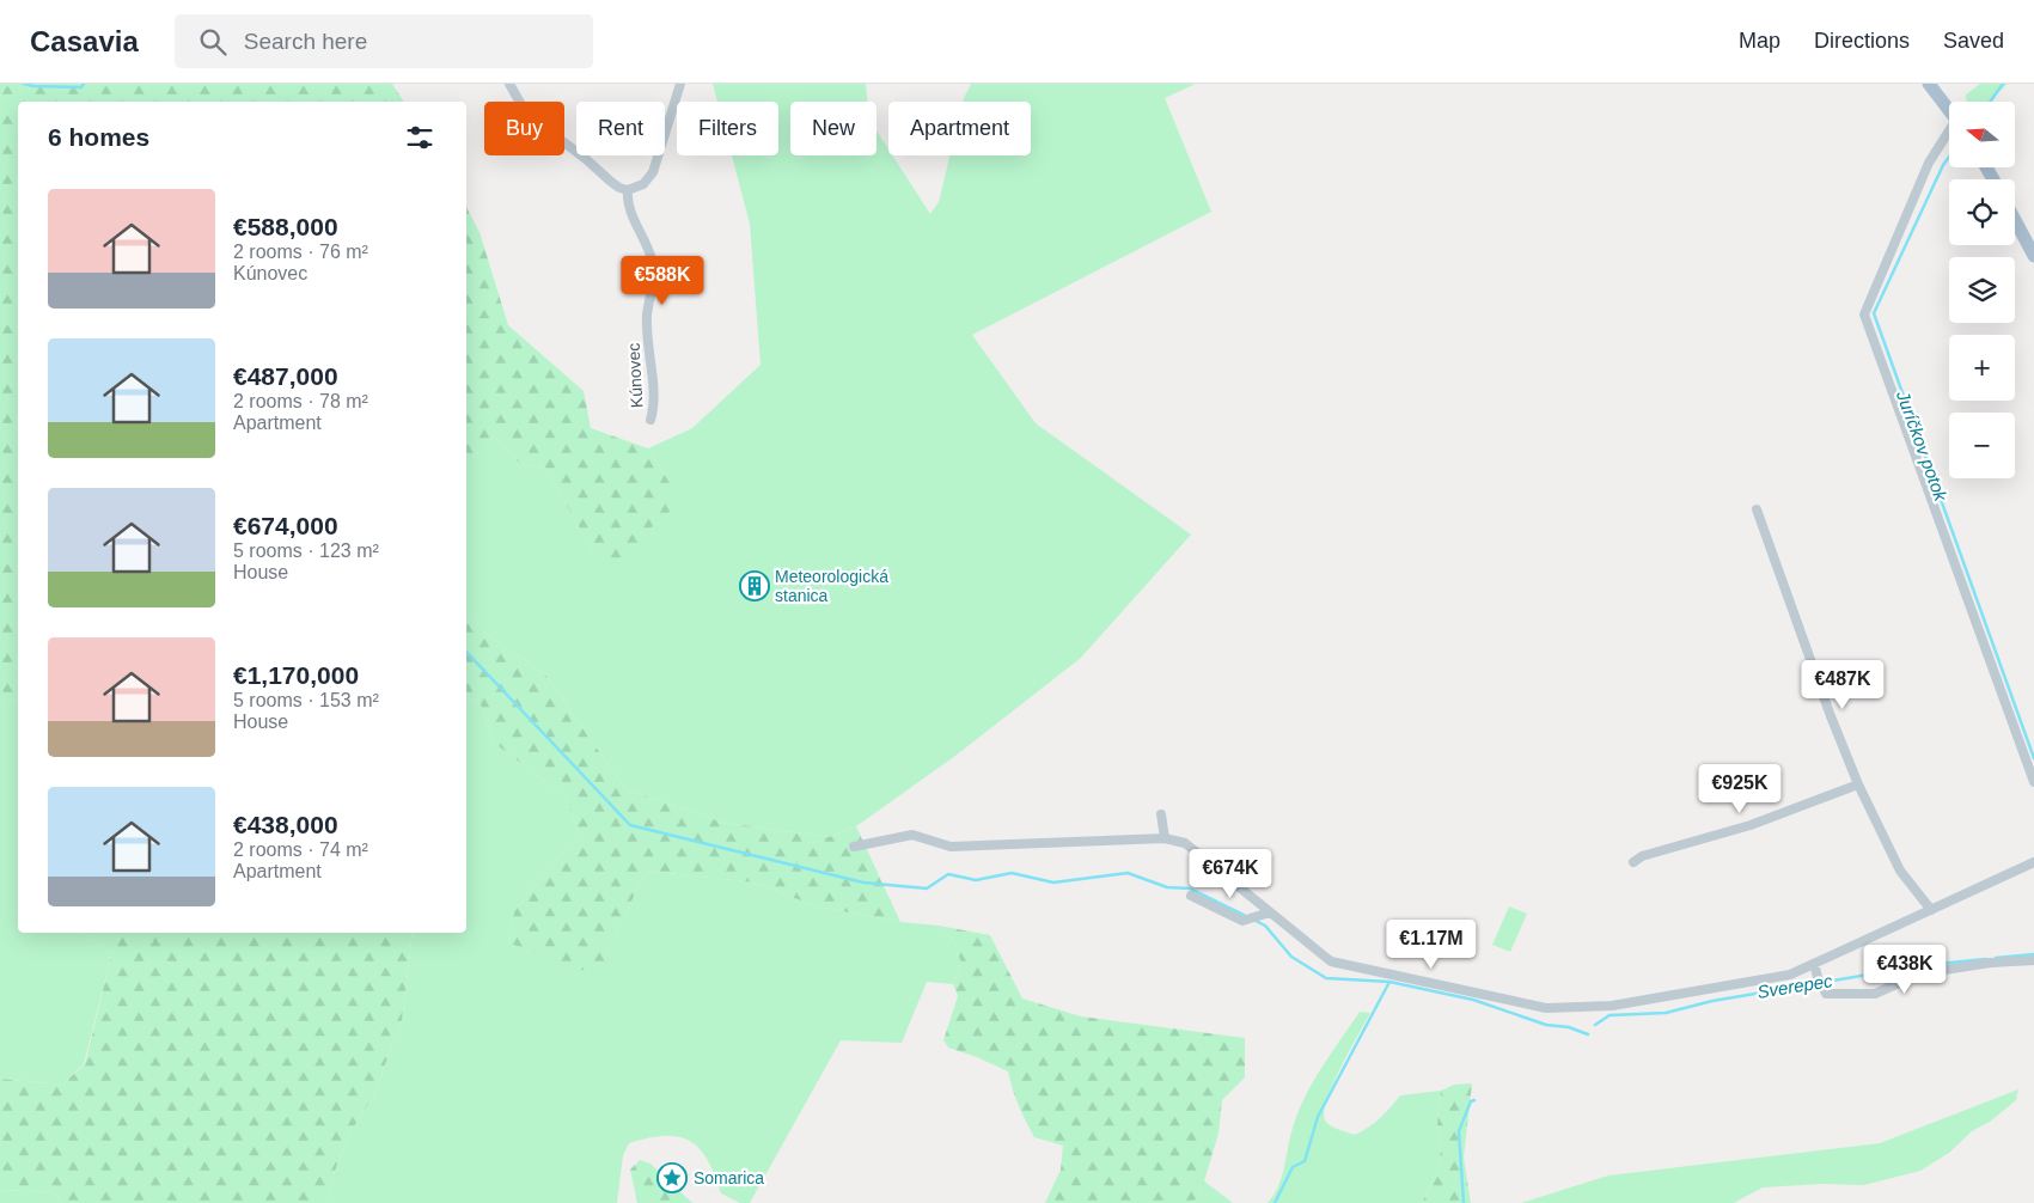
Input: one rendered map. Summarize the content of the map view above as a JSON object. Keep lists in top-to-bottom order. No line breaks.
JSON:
{"streets":{"street":["Kúnovec"]},"water":["Juríčkov potok","Sverepec"],"places":{"building":["Meteorologická stanica"],"place":["Somarica"]},"north":"left","page":{"header":"Casavia","search":"Search here","nav":["Map","Directions","Saved"],"map_buttons":["+","−"],"chip":["Buy","Rent","Filters","New","Apartment"],"heading":"6 homes","list":[{"name":"€588,000","note":"2 rooms · 76 m² · Kúnovec"},{"name":"€487,000","note":"2 rooms · 78 m² · Apartment"},{"name":"€674,000","note":"5 rooms · 123 m² · House"},{"name":"€1,170,000","note":"5 rooms · 153 m² · House"},{"name":"€438,000","note":"2 rooms · 74 m² · Apartment"}],"price":["€588K","€487K","€925K","€674K","€1.17M","€438K"]}}
